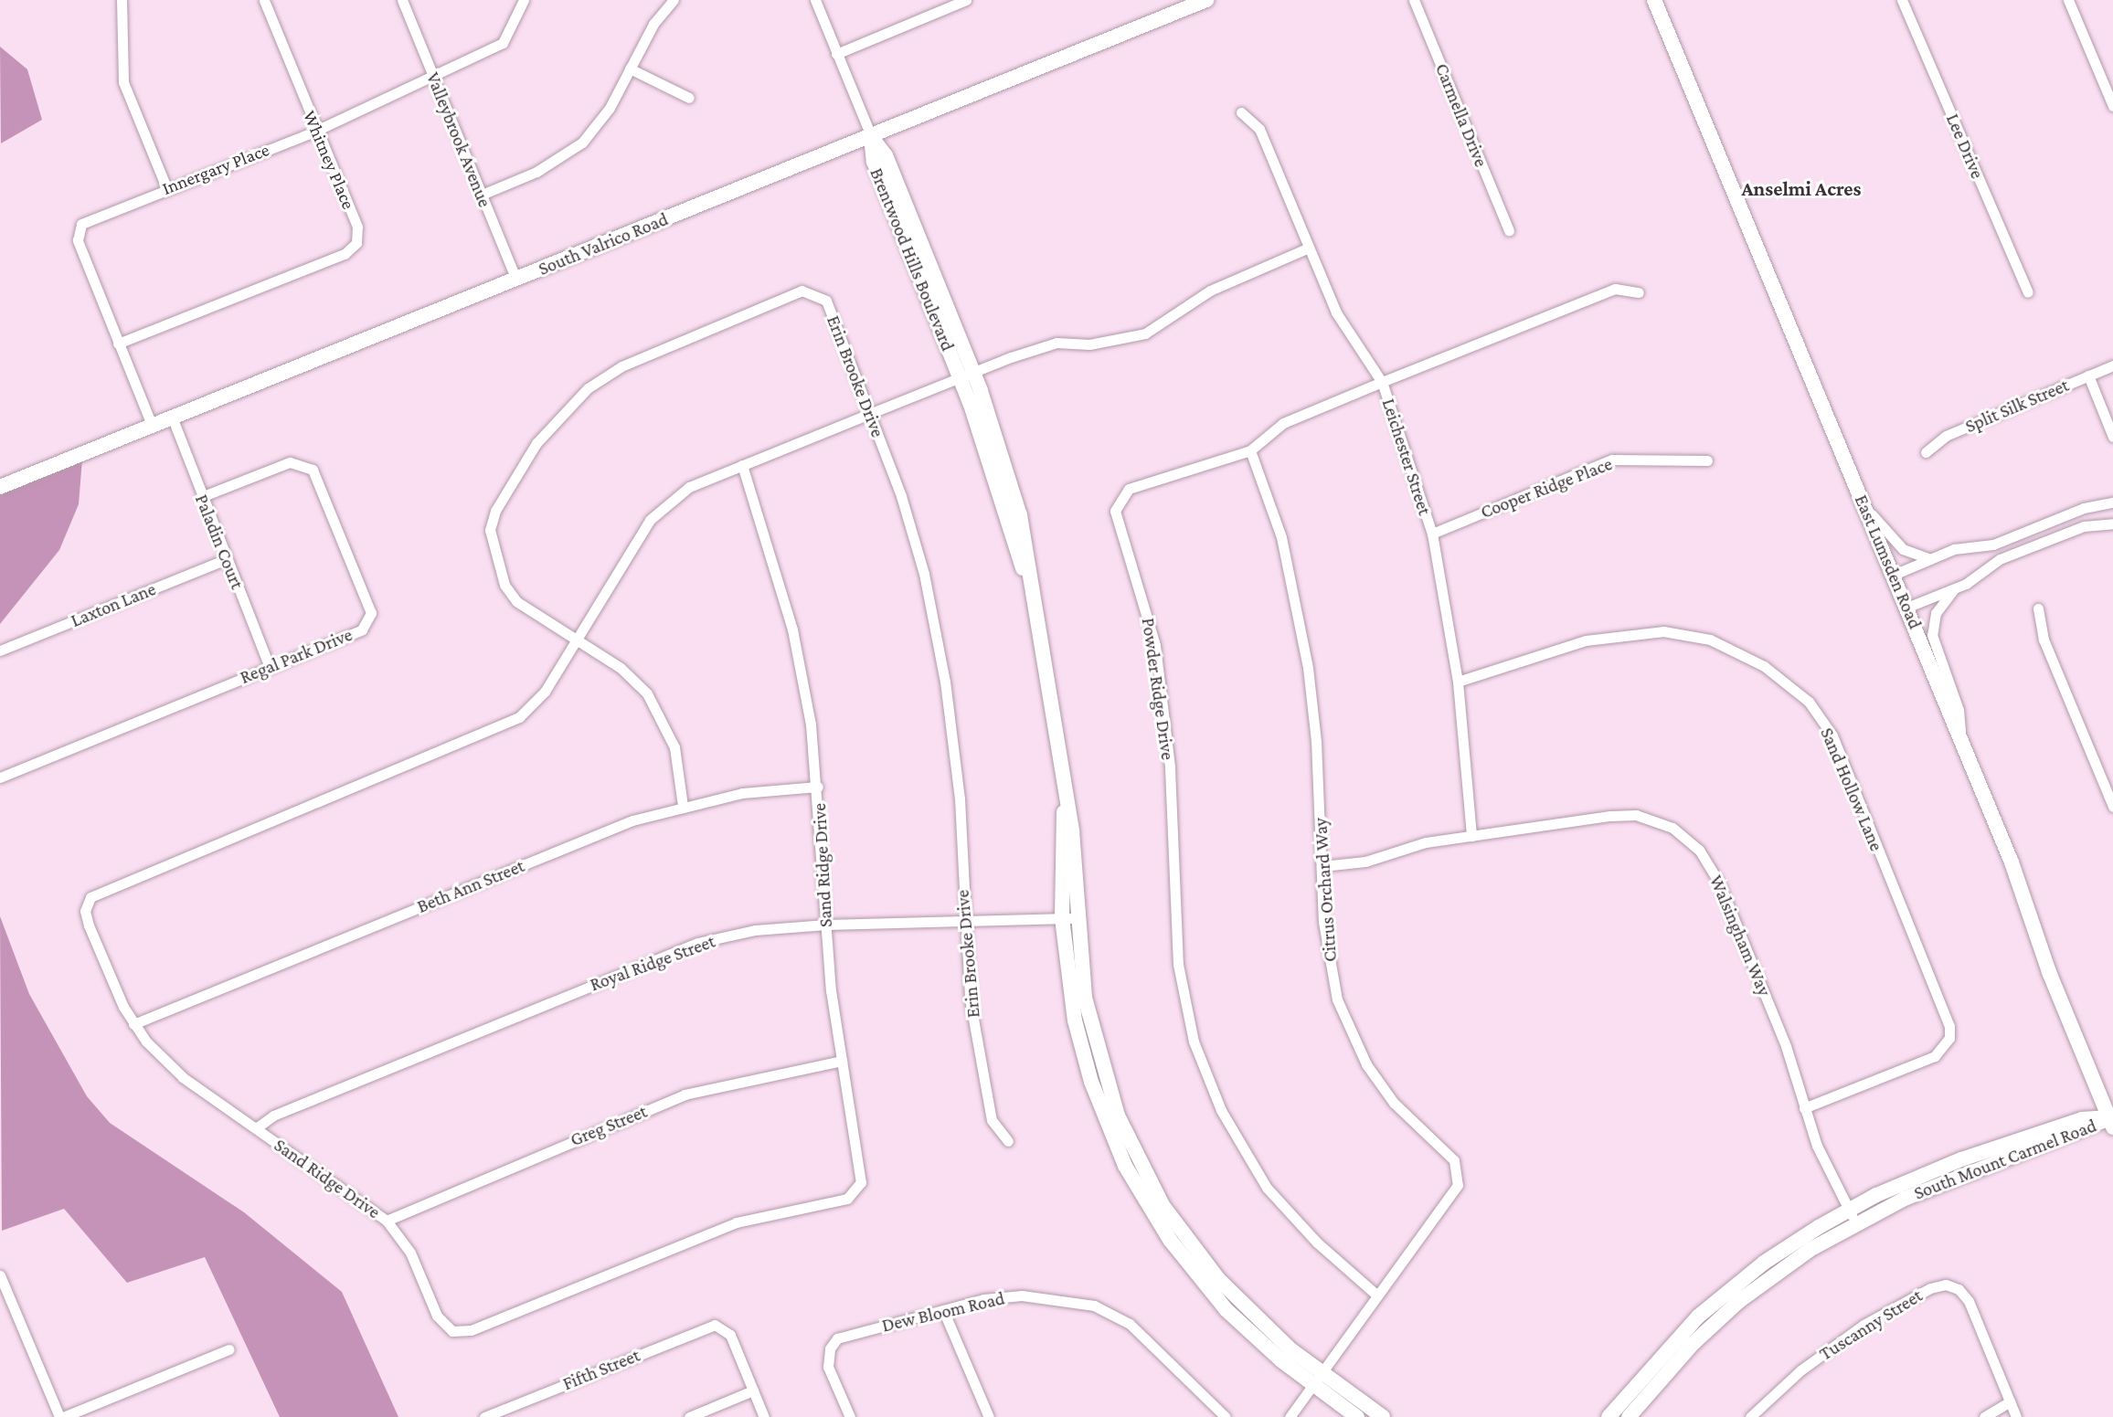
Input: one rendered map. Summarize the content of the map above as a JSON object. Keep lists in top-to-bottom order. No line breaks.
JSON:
{"streets":{"street":["Carmella Drive","Valleybrook Avenue","Lee Drive","Whitney Place","Innergary Place","South Valrico Road","Brentwood Hills Boulevard","Erin Brooke Drive","Split Silk Street","Leichester Street","Cooper Ridge Place","Paladin Court","East Lumsden Road","Laxton Lane","Regal Park Drive","Powder Ridge Drive","Sand Hollow Lane","Sand Ridge Drive","Beth Ann Street","Citrus Orchard Way","Walsingham Way","Royal Ridge Street","Greg Street","South Mount Carmel Road","Dew Bloom Road","Tuscanny Street","Fifth Street"]},"crossings":[["Valleybrook Avenue","Innergary Place"],["Valleybrook Avenue","South Valrico Road"],["Whitney Place","Innergary Place"],["Innergary Place","South Valrico Road"],["South Valrico Road","Brentwood Hills Boulevard"],["South Valrico Road","Paladin Court"],["Brentwood Hills Boulevard","Sand Ridge Drive"],["Brentwood Hills Boulevard","Citrus Orchard Way"],["Brentwood Hills Boulevard","Royal Ridge Street"],["Erin Brooke Drive","Sand Ridge Drive"],["Erin Brooke Drive","Beth Ann Street"],["Erin Brooke Drive","Royal Ridge Street"],["Leichester Street","Cooper Ridge Place"],["Leichester Street","Powder Ridge Drive"],["Leichester Street","Sand Hollow Lane"],["Leichester Street","Sand Ridge Drive"],["Leichester Street","Walsingham Way"],["Paladin Court","Laxton Lane"],["Paladin Court","Regal Park Drive"],["East Lumsden Road","South Mount Carmel Road"],["Powder Ridge Drive","Citrus Orchard Way"],["Sand Hollow Lane","Walsingham Way"],["Sand Ridge Drive","Beth Ann Street"],["Sand Ridge Drive","Royal Ridge Street"],["Sand Ridge Drive","Greg Street"],["Citrus Orchard Way","Walsingham Way"],["Walsingham Way","South Mount Carmel Road"]],"districts":["Anselmi Acres"]}
